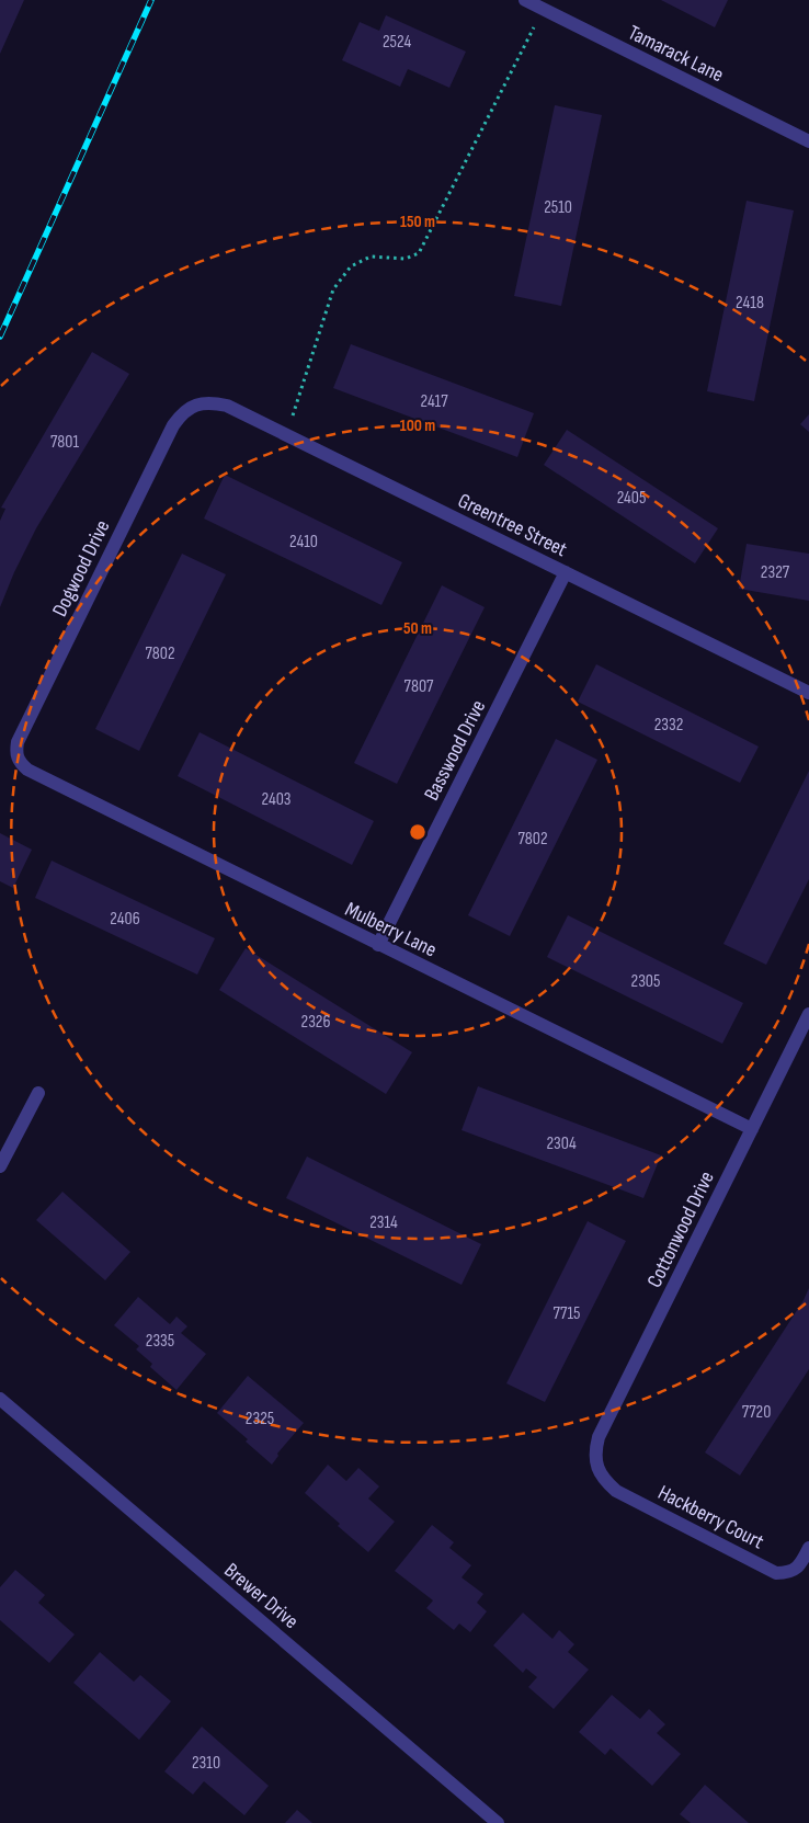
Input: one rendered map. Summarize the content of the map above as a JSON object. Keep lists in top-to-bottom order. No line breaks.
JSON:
{"streets":{"street":["Tamarack Lane","Greentree Street","Dogwood Drive","Basswood Drive","Mulberry Lane","Cottonwood Drive","Hackberry Court","Brewer Drive"]},"crossings":[["Greentree Street","Dogwood Drive"],["Greentree Street","Basswood Drive"],["Dogwood Drive","Mulberry Lane"],["Basswood Drive","Mulberry Lane"],["Mulberry Lane","Cottonwood Drive"],["Cottonwood Drive","Hackberry Court"]],"house_numbers":["2524","2510","2418","2417","7801","2405","2410","2327","7802","7807","2332","2403","7802","2406","2305","2326","2304","2314","7715","2335","7720","2325","2310"],"rings":["150 m","100 m","50 m"]}
